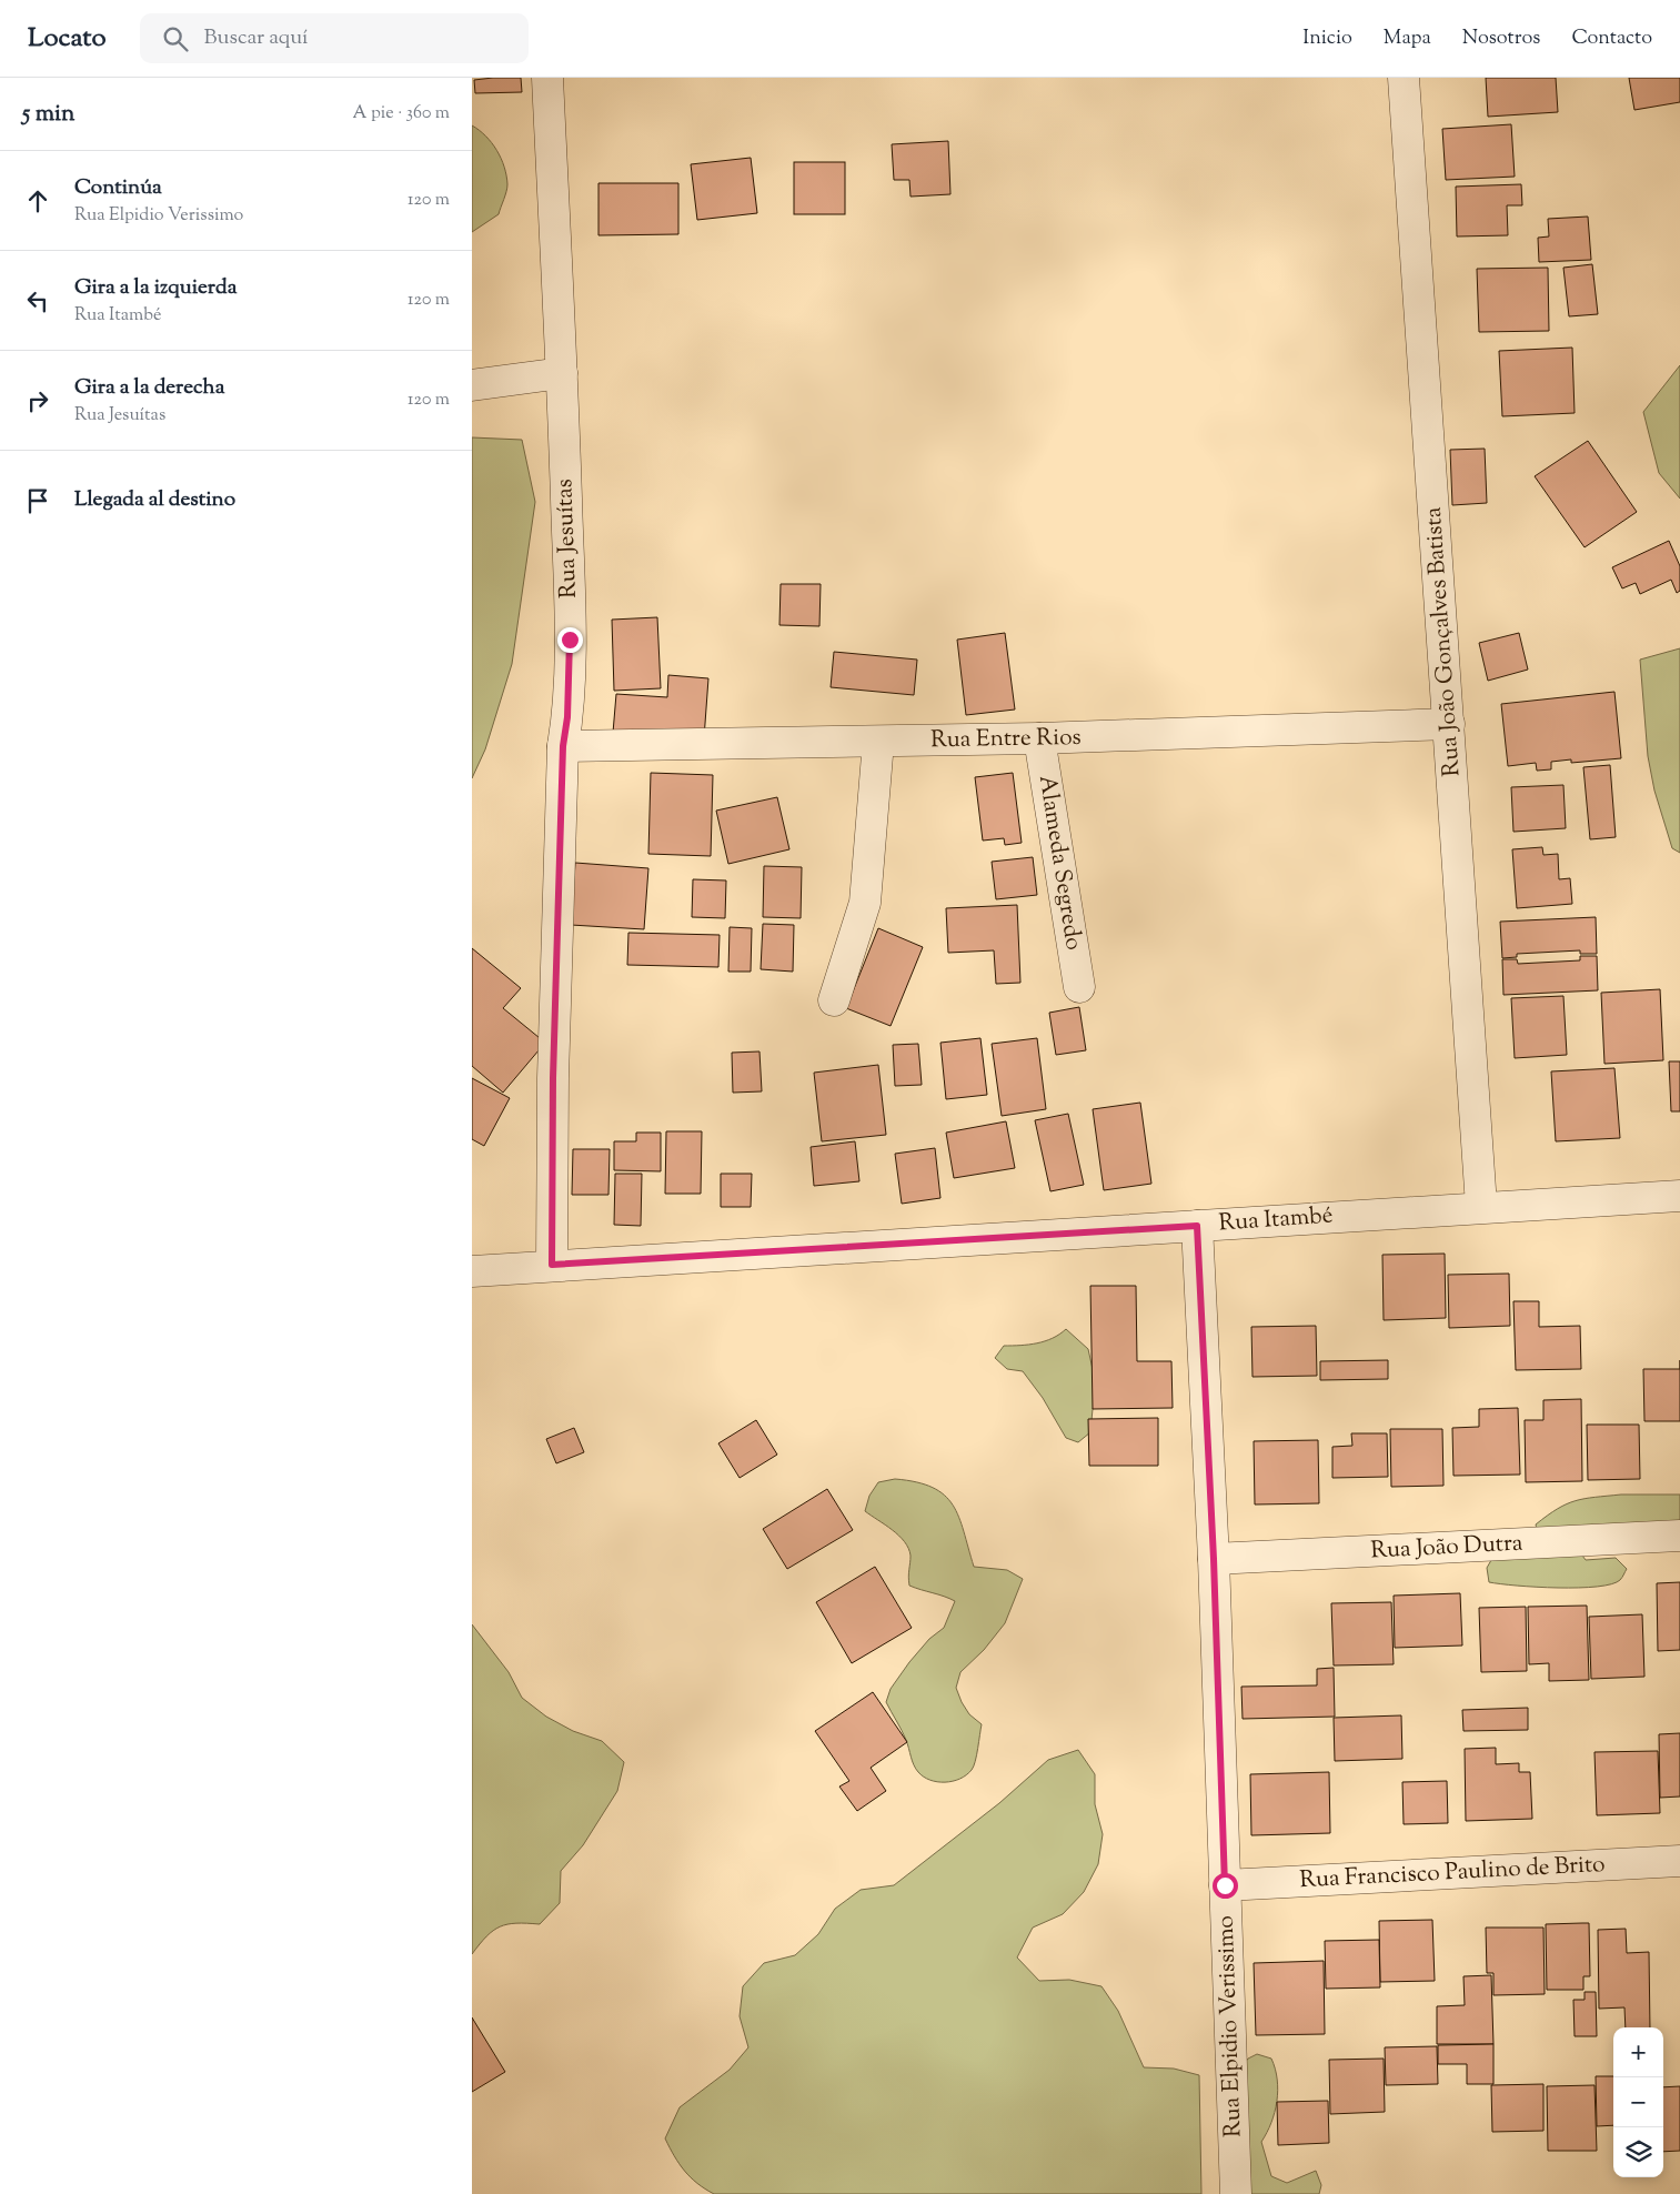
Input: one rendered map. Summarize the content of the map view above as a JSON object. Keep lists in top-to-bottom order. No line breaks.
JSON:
{"streets":{"street":["Rua Jesuítas","Rua João Gonçalves Batista","Rua Entre Rios","Alameda Segredo","Rua Itambé","Rua João Dutra","Rua Francisco Paulino de Brito","Rua Elpidio Verissimo"]},"crossings":[["Rua Jesuítas","Rua Entre Rios"],["Rua Jesuítas","Rua Itambé"],["Rua João Gonçalves Batista","Rua Entre Rios"],["Rua João Gonçalves Batista","Rua Itambé"],["Rua Entre Rios","Alameda Segredo"],["Rua Itambé","Rua Elpidio Verissimo"],["Rua João Dutra","Rua Elpidio Verissimo"],["Rua Francisco Paulino de Brito","Rua Elpidio Verissimo"]],"page":{"header":"Locato","search":"Buscar aquí","nav":["Inicio","Mapa","Nosotros","Contacto"],"heading":["5 min","A pie · 360 m"],"list":[["Continúa","Rua Elpidio Verissimo","120 m"],["Gira a la izquierda","Rua Itambé","120 m"],["Gira a la derecha","Rua Jesuítas","120 m"],"Llegada al destino"],"map_buttons":["+","−"]}}
